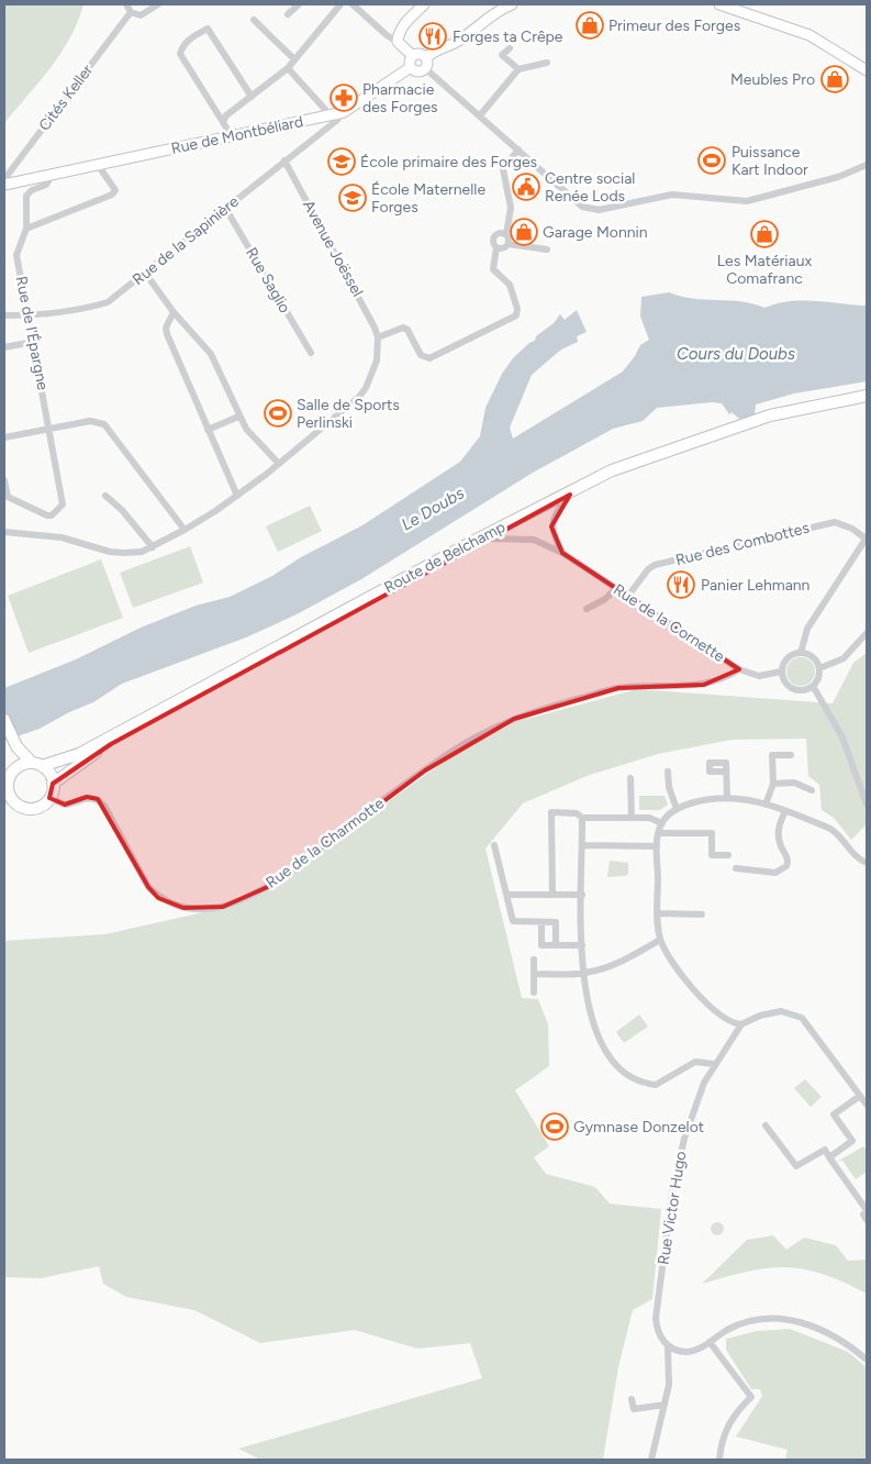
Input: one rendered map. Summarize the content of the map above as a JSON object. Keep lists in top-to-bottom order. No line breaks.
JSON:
{"streets":{"main road":["Route de Belchamp"],"street":["Cités Keller","Rue de Montbéliard","Rue de la Sapinière","Avenue Joëssel","Rue Saglio","Rue de l'Épargne","Rue des Combottes","Rue de la Cornette","Rue de la Charmotte","Rue Victor Hugo"]},"crossings":[["Cités Keller","Rue de Montbéliard"],["Rue de Montbéliard","Rue de la Sapinière"],["Rue de Montbéliard","Rue de l'Épargne"],["Rue de la Sapinière","Avenue Joëssel"],["Rue de la Sapinière","Rue Saglio"],["Rue de la Sapinière","Rue de l'Épargne"],["Rue des Combottes","Rue de la Cornette"],["Route de Belchamp","Rue de la Cornette"],["Route de Belchamp","Rue de la Charmotte"],["Rue de la Cornette","Rue de la Charmotte"]],"water":["Cours du Doubs","Le Doubs"],"places":{"shop":["Primeur des Forges","Meubles Pro","Garage Monnin","Les Matériaux Comafranc"],"restaurant":["Forges ta Crêpe","Panier Lehmann"],"pharmacy":["Pharmacie des Forges"],"sports":["Puissance Kart Indoor","Salle de Sports Perlinski","Gymnase Donzelot"],"school or university":["École primaire des Forges","École Maternelle Forges"],"public building":["Centre social Renée Lods"]}}
